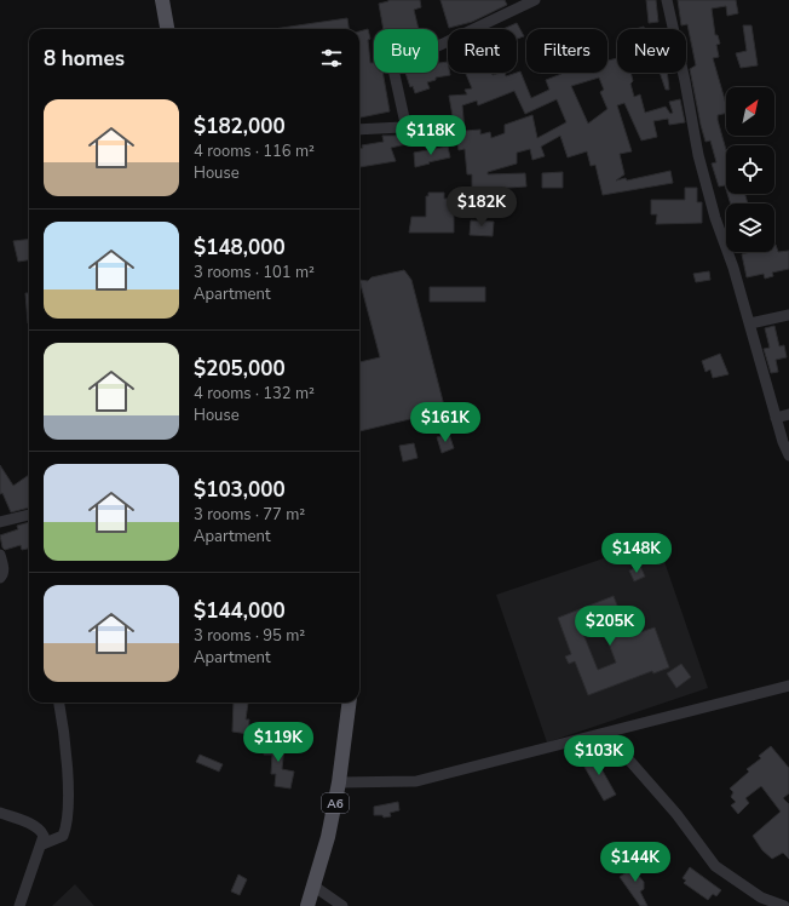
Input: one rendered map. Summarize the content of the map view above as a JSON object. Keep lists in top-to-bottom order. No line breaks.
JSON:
{"streets":{"main road":["A6"]},"north":"top right","page":{"chip":["Buy","Rent","Filters","New"],"heading":"8 homes","list":[{"name":"$182,000","note":"4 rooms · 116 m² · House"},{"name":"$148,000","note":"3 rooms · 101 m² · Apartment"},{"name":"$205,000","note":"4 rooms · 132 m² · House"},{"name":"$103,000","note":"3 rooms · 77 m² · Apartment"},{"name":"$144,000","note":"3 rooms · 95 m² · Apartment"}],"price":["$118K","$182K","$161K","$148K","$205K","$119K","$103K","$144K"]}}
